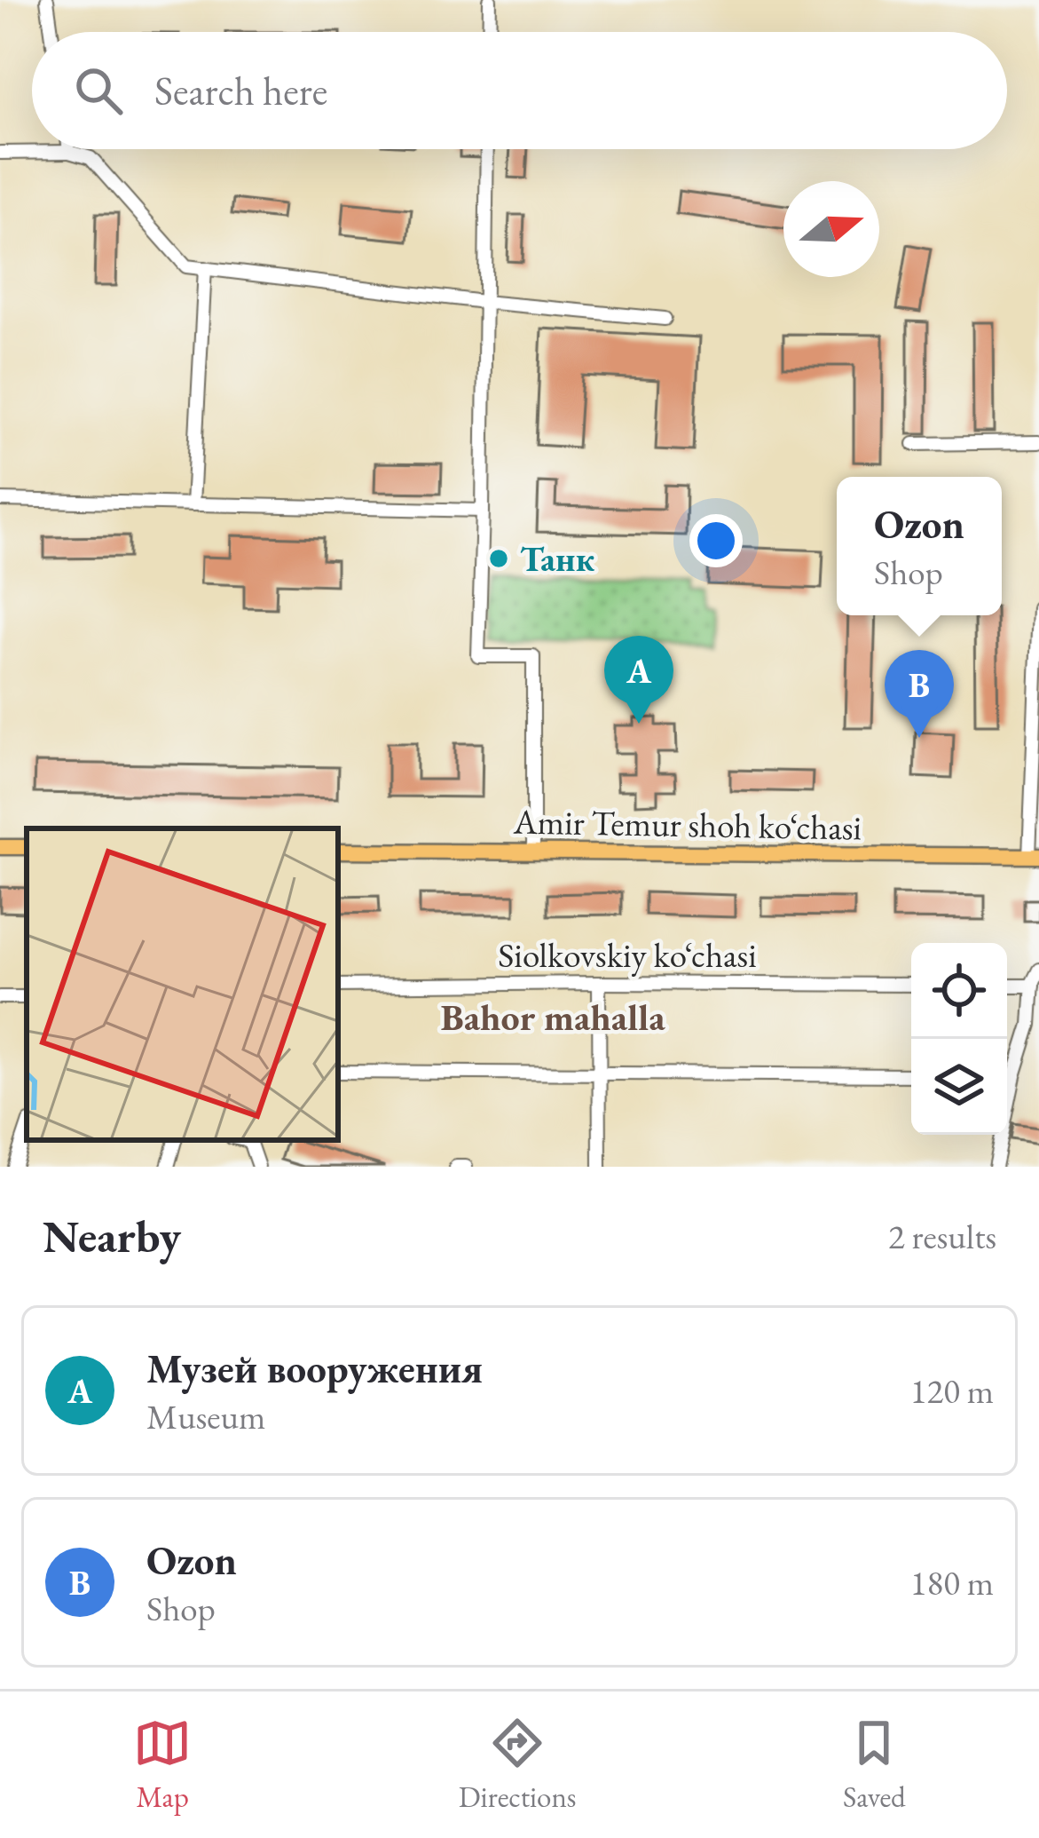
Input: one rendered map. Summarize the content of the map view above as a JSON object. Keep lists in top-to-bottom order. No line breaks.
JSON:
{"streets":{"main road":["Amir Temur shoh ko‘chasi"],"street":["Siolkovskiy ko‘chasi"]},"districts":["Bahor mahalla"],"places":["Танк"],"north":"right","page":{"search":"Search here","popup":["Ozon","Shop"],"pins":["A","B"],"heading":["Nearby","2 results"],"list":[{"mark":"A","name":"Музей вооружения","note":"Museum","value":"120 m"},{"mark":"B","name":"Ozon","note":"Shop","value":"180 m"}],"nav":["Map","Directions","Saved"]}}
